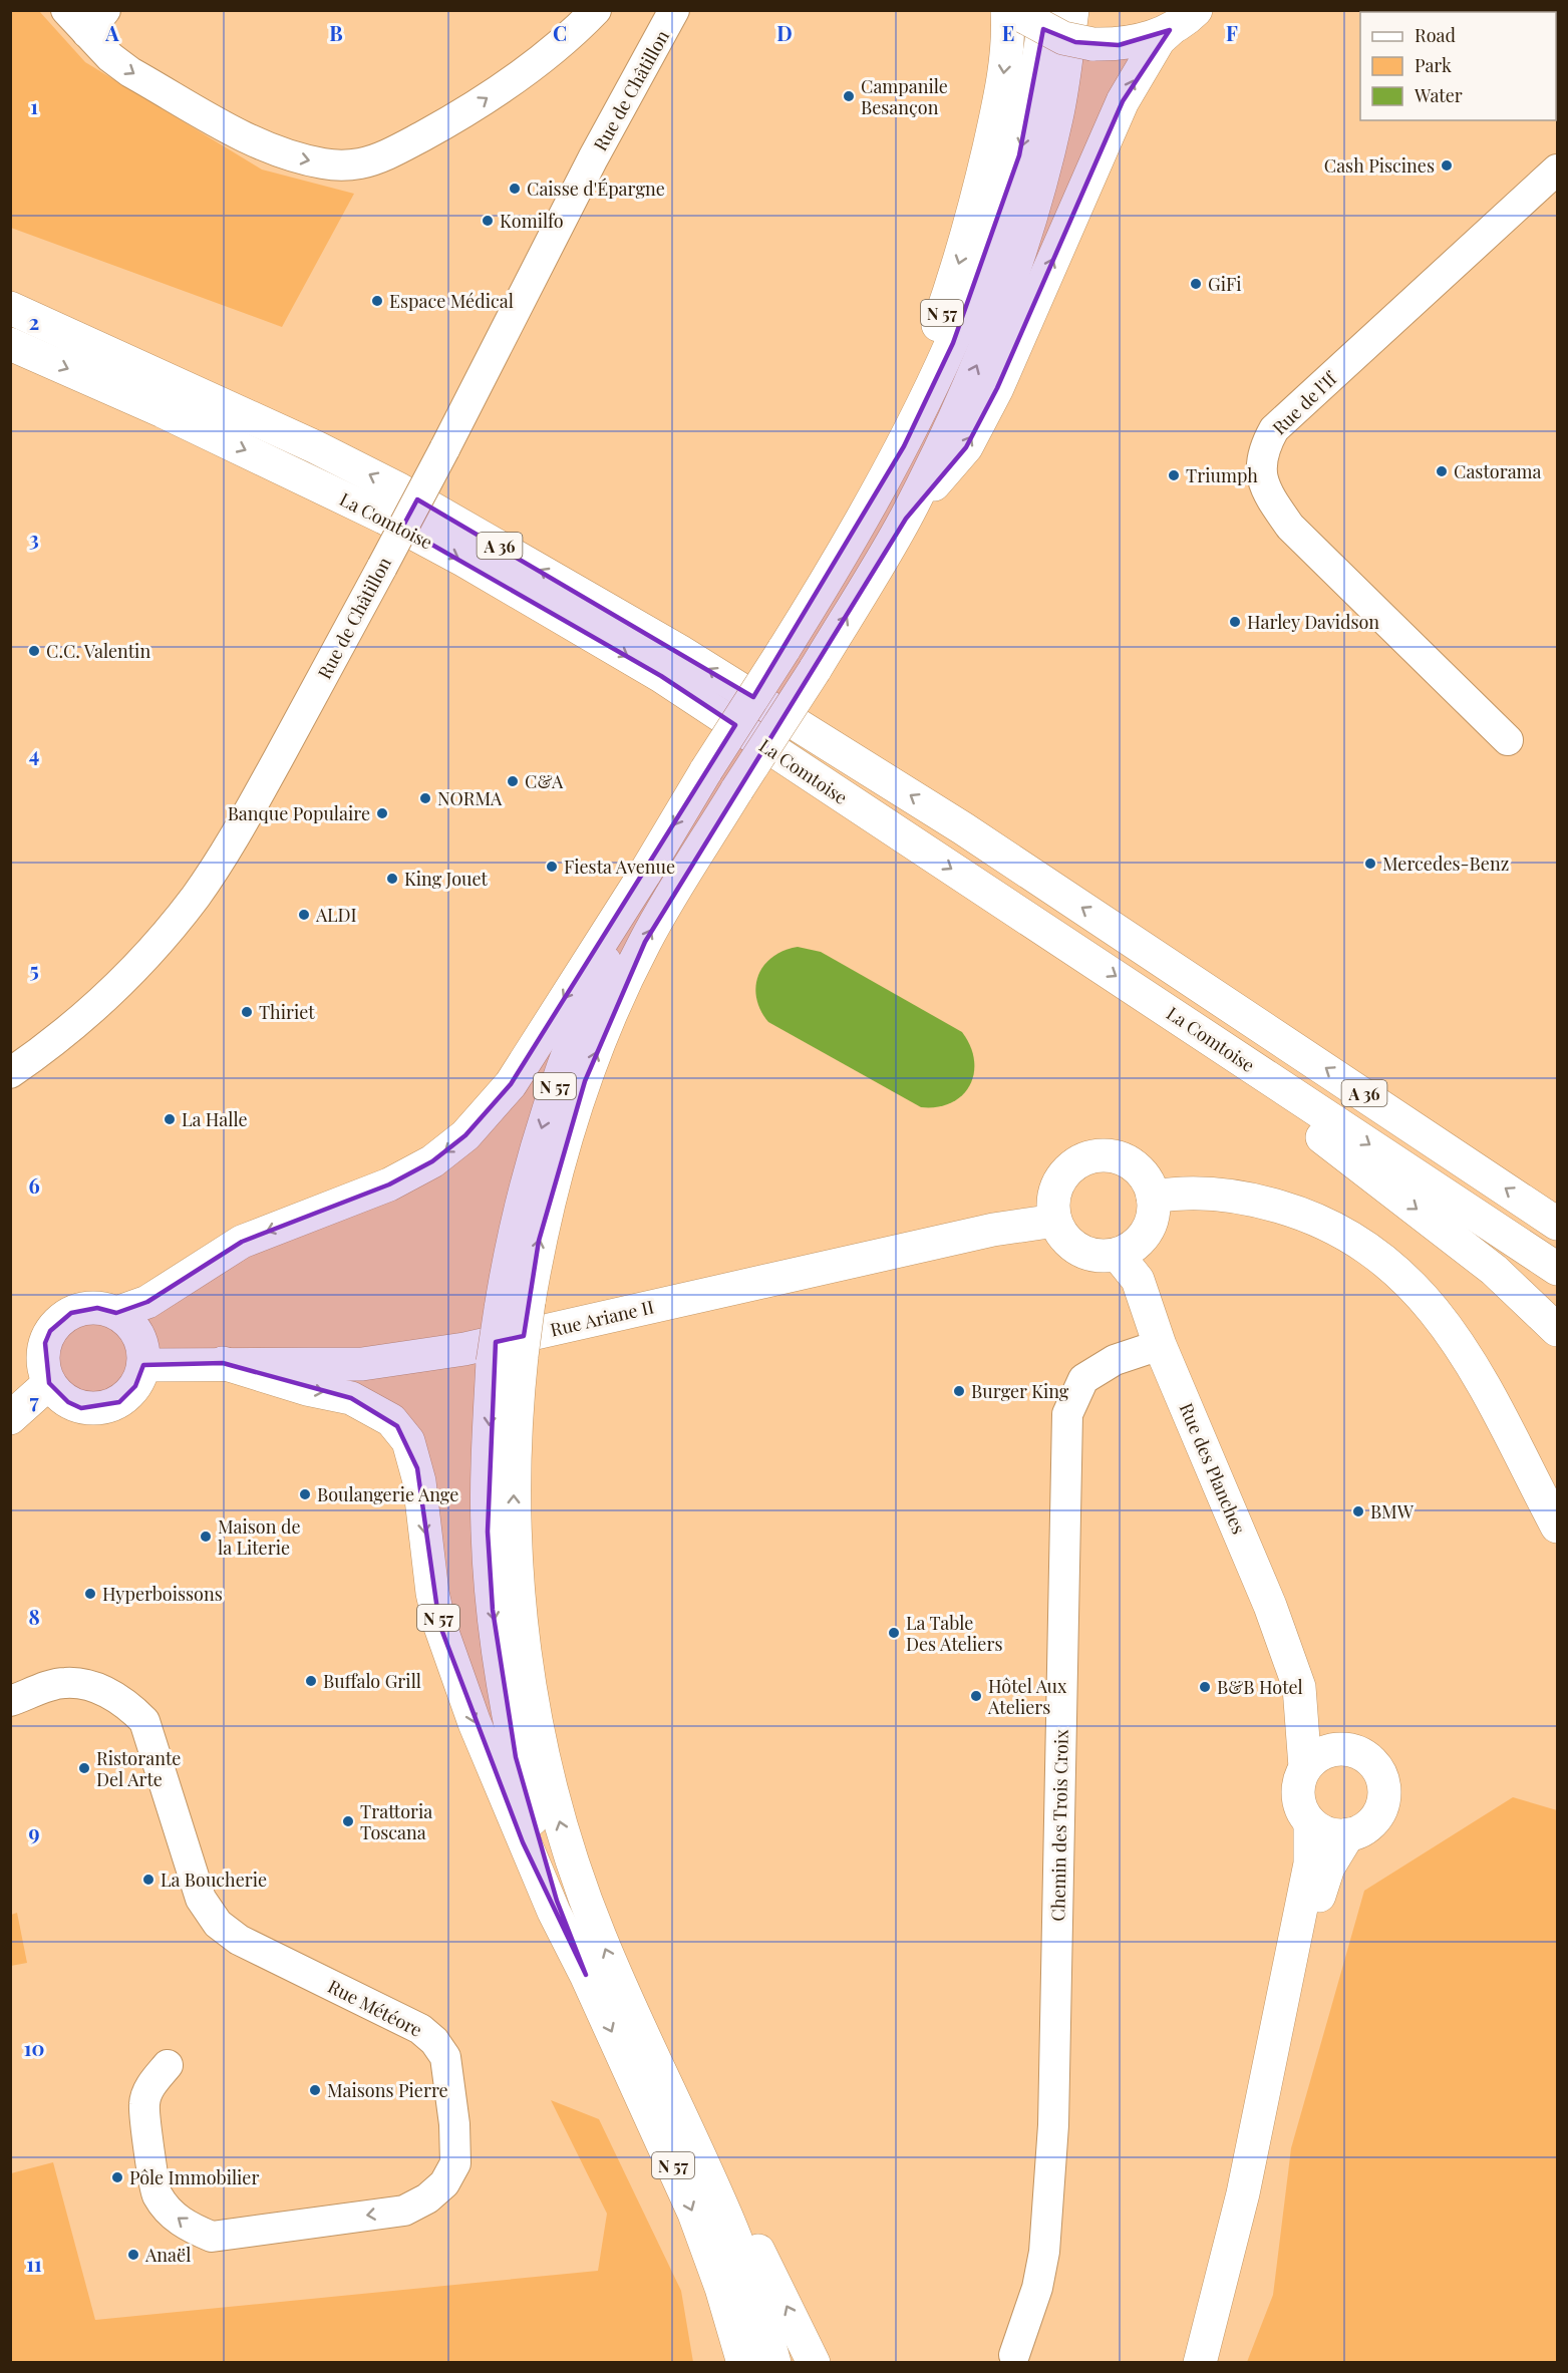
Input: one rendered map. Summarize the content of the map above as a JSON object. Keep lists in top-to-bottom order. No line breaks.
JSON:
{"streets":{"main road":["N 57","La Comtoise","A 36","Rue Ariane II","Rue des Planches"],"street":["Rue de Châtillon","Rue de l'If","Chemin des Trois Croix","Rue Météore"]},"crossings":[["N 57","Rue Ariane II"],["La Comtoise","A 36"],["Rue Ariane II","Rue des Planches"],["Rue des Planches","Chemin des Trois Croix"]],"places":["Campanile Besançon","Cash Piscines","Caisse d'Épargne","Komilfo","GiFi","Espace Médical","Castorama","Triumph","Harley Davidson","C.C. Valentin","C&A","NORMA","Banque Populaire","Mercedes-Benz","Fiesta Avenue","King Jouet","ALDI","Thiriet","La Halle","Burger King","Boulangerie Ange","BMW","Maison de la Literie","Hyperboissons","La Table Des Ateliers","Buffalo Grill","B&B Hotel","Hôtel Aux Ateliers","Ristorante Del Arte","Trattoria Toscana","La Boucherie","Maisons Pierre","Pôle Immobilier","Anaël"],"legend":["Road","Park","Water"],"grid":{"columns":["A","B","C","D","E","F"],"rows":["1","2","3","4","5","6","7","8","9","10","11"]}}
